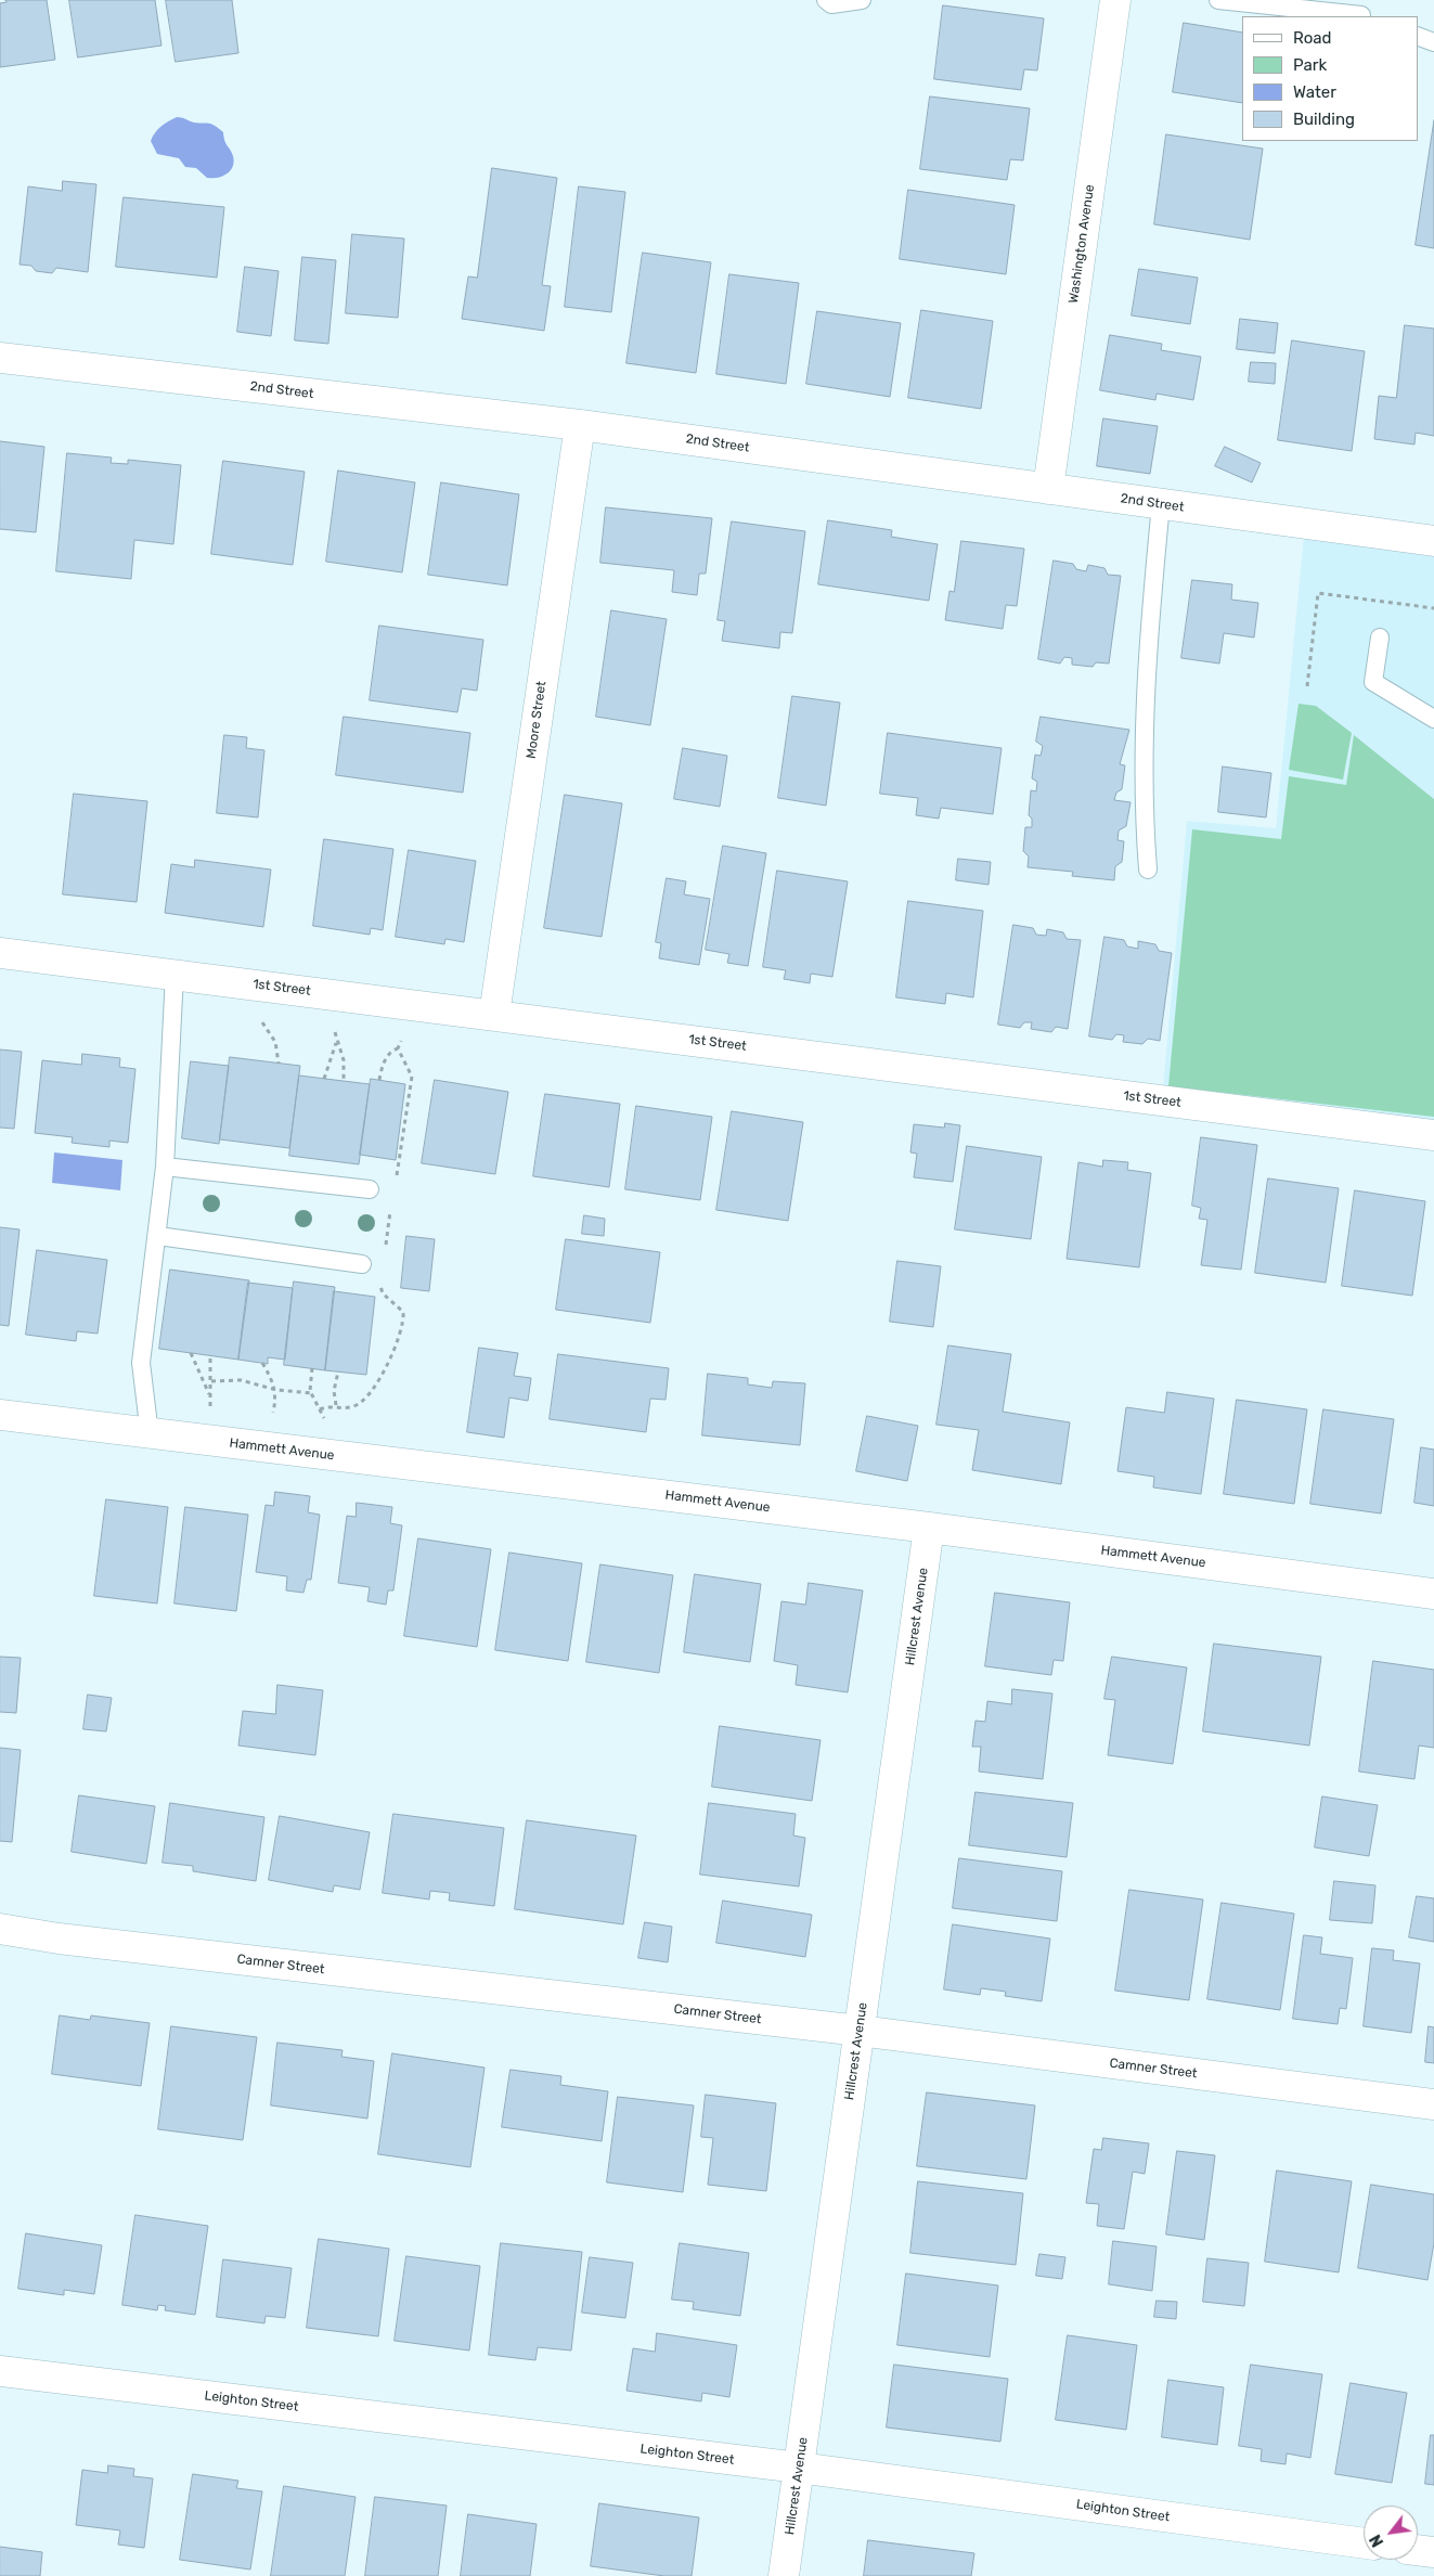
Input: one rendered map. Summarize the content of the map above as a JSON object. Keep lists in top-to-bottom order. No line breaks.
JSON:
{"streets":{"street":["Washington Avenue","2nd Street","Moore Street","1st Street","Hammett Avenue","Hillcrest Avenue","Camner Street","Leighton Street"]},"crossings":[["Washington Avenue","2nd Street"],["2nd Street","Moore Street"],["Moore Street","1st Street"],["Hammett Avenue","Hillcrest Avenue"],["Hillcrest Avenue","Camner Street"],["Hillcrest Avenue","Leighton Street"]],"legend":["Road","Park","Water","Building"],"north":"bottom left"}
